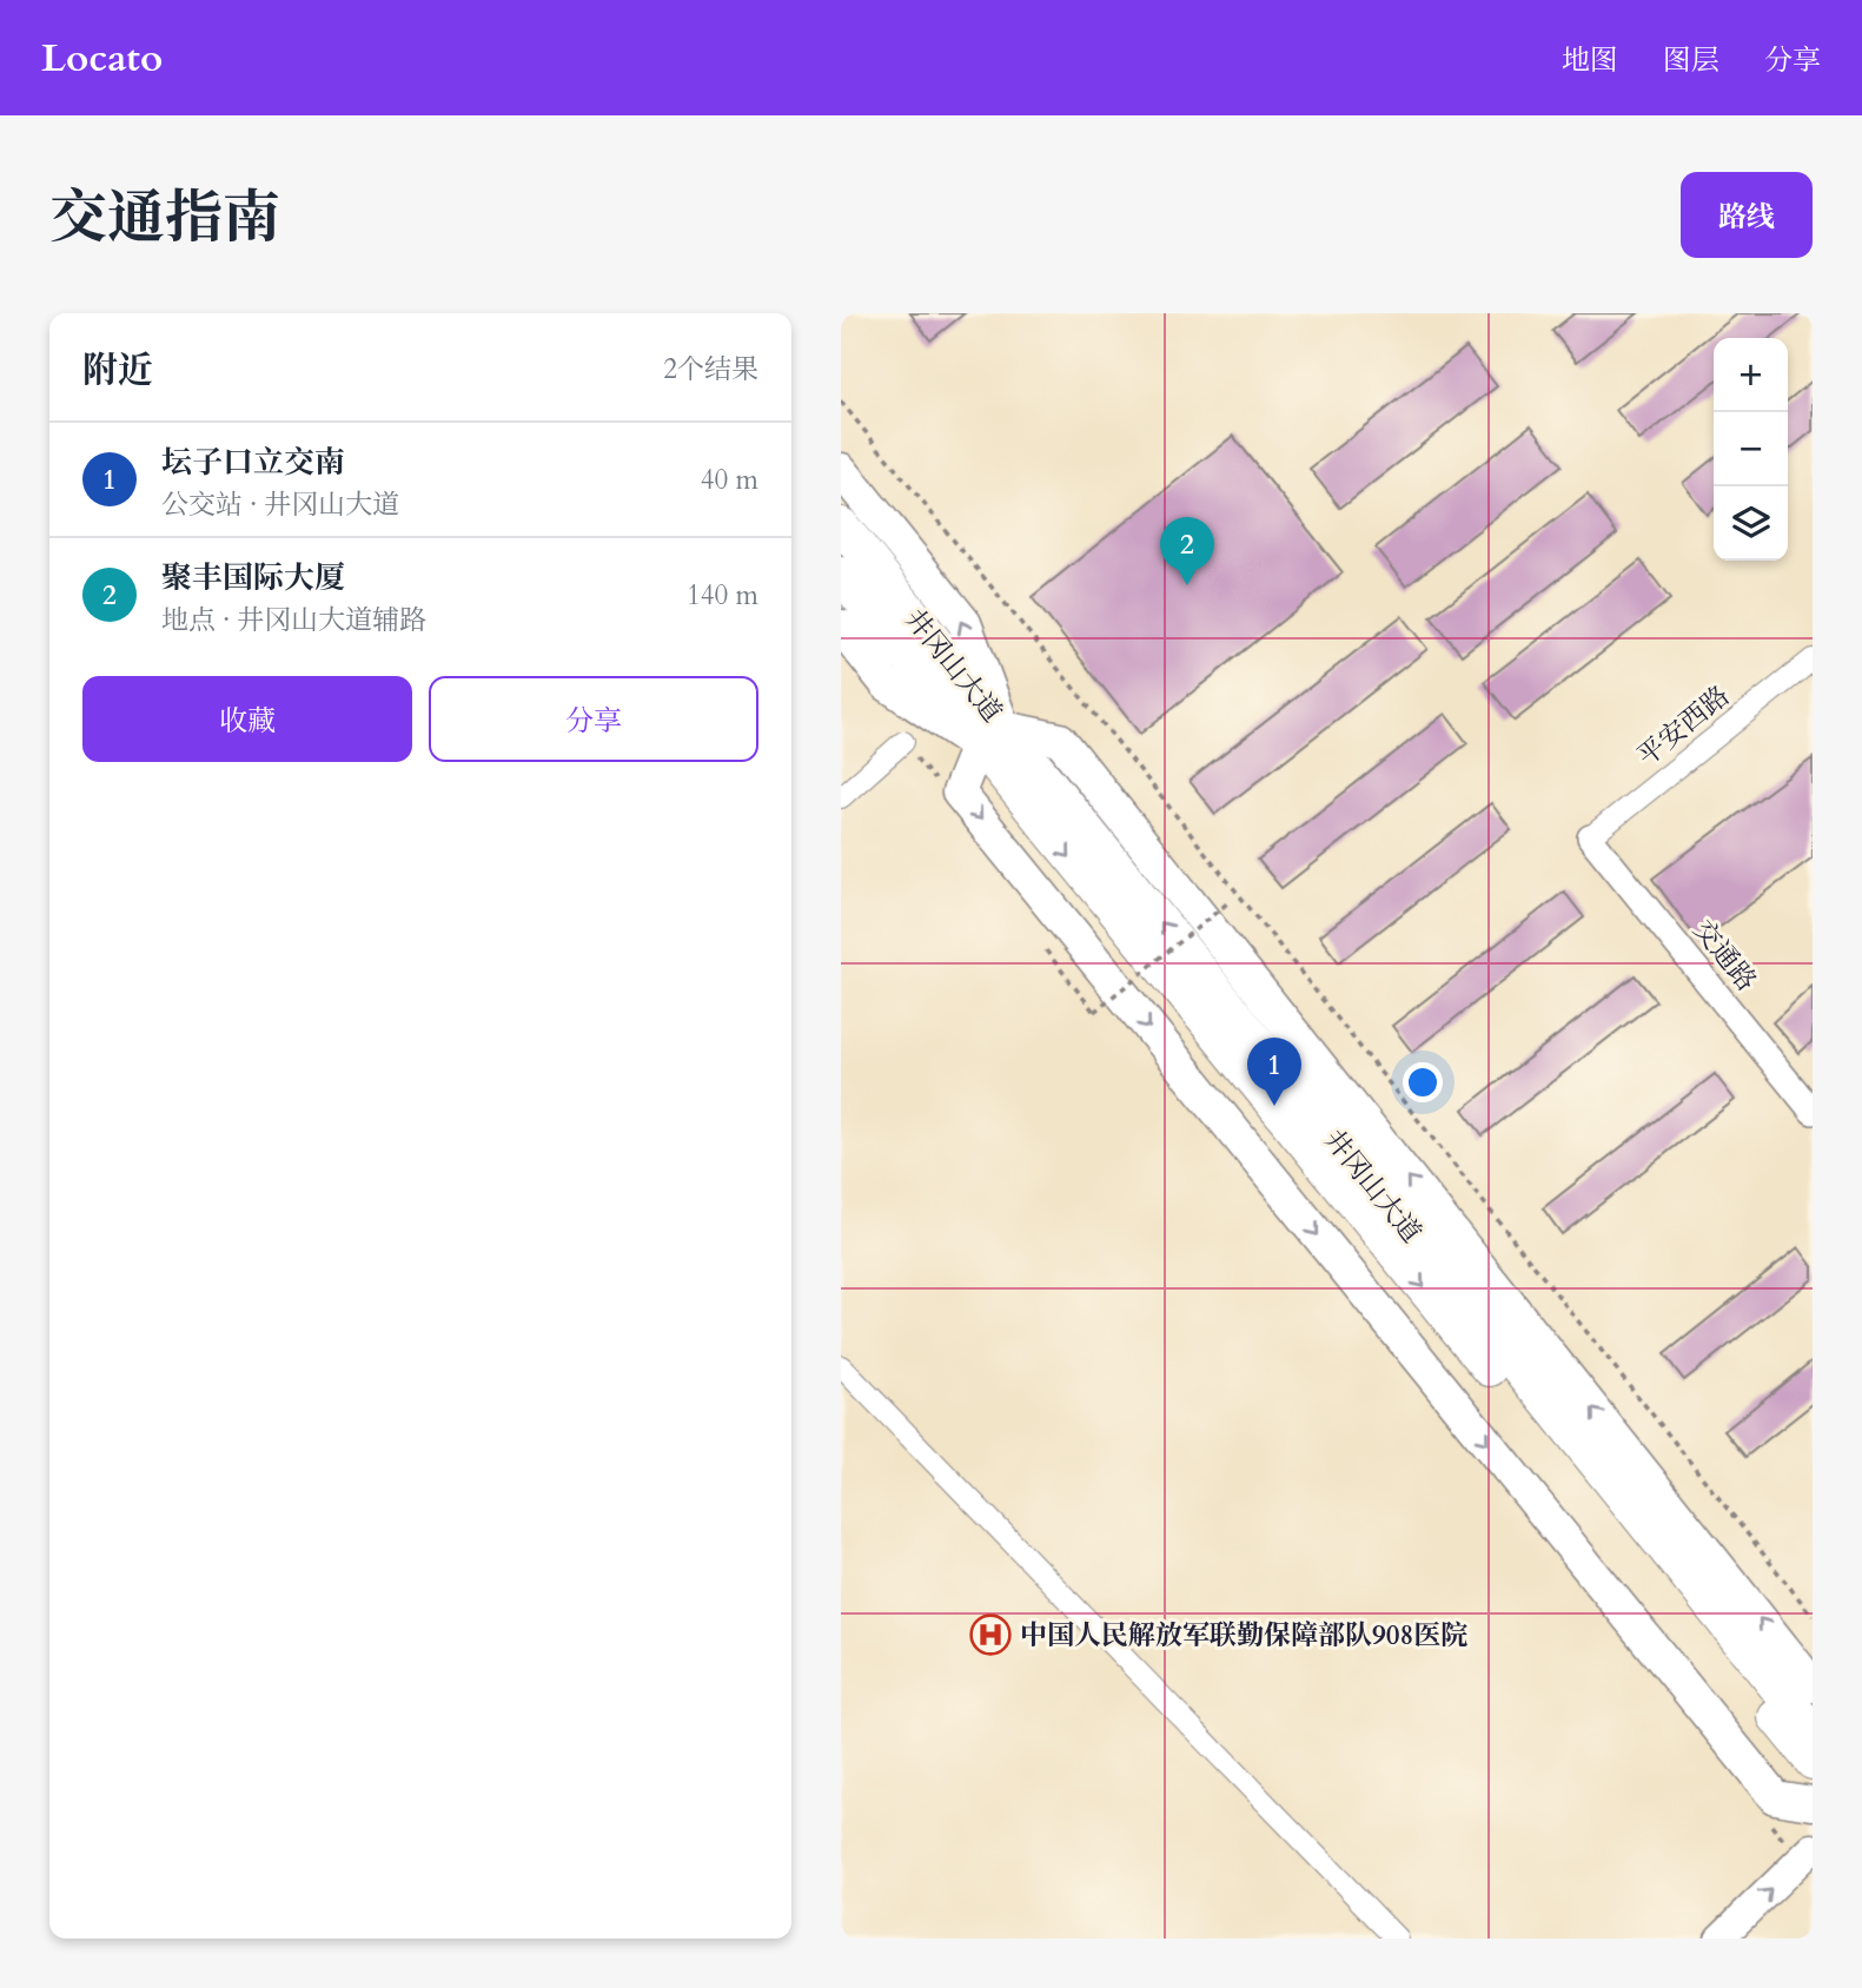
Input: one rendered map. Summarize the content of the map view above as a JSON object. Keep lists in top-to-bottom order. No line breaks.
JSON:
{"streets":{"highway":["井冈山大道"],"street":["平安西路","交通路"]},"crossings":[["平安西路","交通路"]],"places":{"hospital":["中国人民解放军联勤保障部队908医院"]},"page":{"header":"Locato","nav":["地图","图层","分享"],"title":"交通指南","buttons":["路线",["收藏","分享"]],"heading":["附近","2个结果"],"map_buttons":["+","−"],"list":[{"mark":"1","name":"坛子口立交南","note":"公交站 · 井冈山大道","value":"40 m"},{"mark":"2","name":"聚丰国际大厦","note":"地点 · 井冈山大道辅路","value":"140 m"}],"pins":["2","1"]}}
